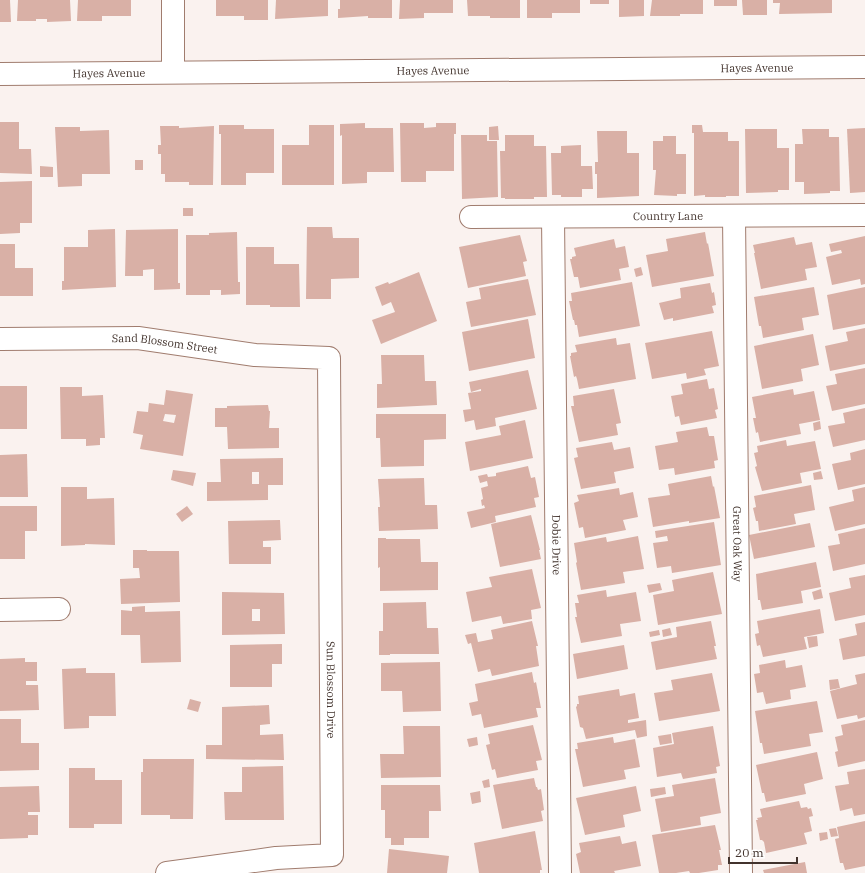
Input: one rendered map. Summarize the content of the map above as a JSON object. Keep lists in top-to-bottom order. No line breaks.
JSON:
{"streets":{"street":["Hayes Avenue","Country Lane","Sand Blossom Street","Great Oak Way","Dobie Drive","Sun Blossom Drive"]},"crossings":[["Country Lane","Great Oak Way"],["Country Lane","Dobie Drive"],["Sand Blossom Street","Sun Blossom Drive"]],"scale_bar":"20 m"}
